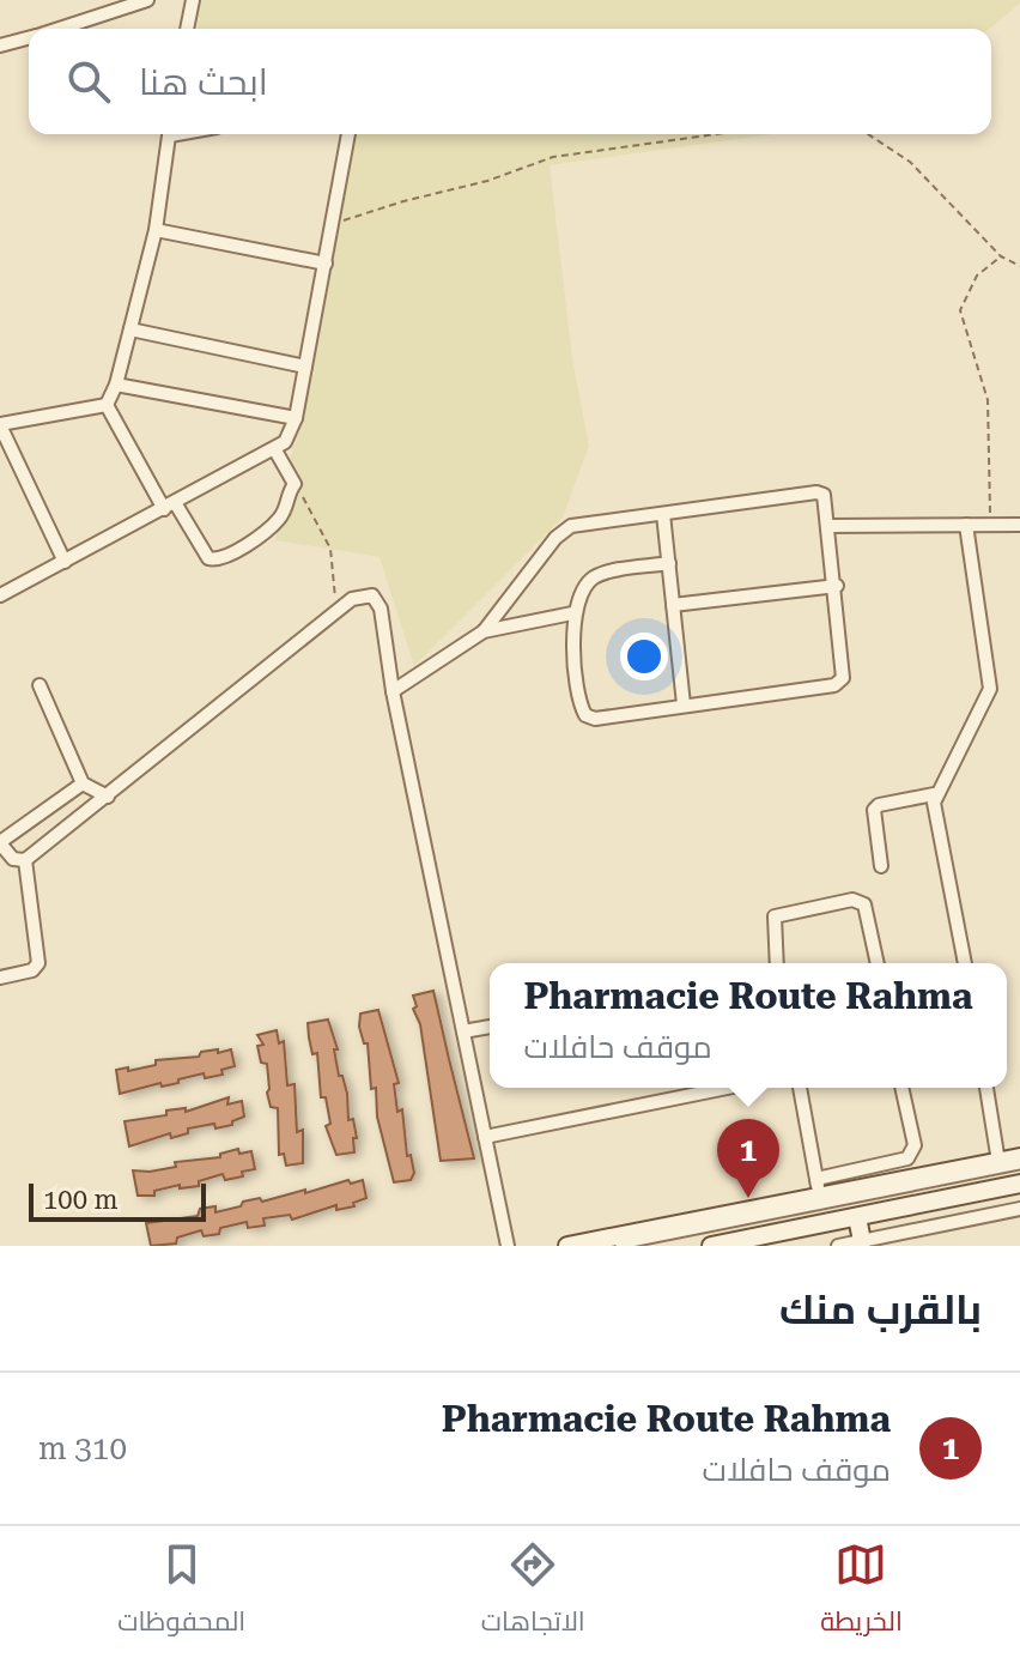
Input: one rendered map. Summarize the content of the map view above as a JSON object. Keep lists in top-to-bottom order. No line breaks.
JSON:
{"scale_bar":"100 m","page":{"search":"ابحث هنا","popup":["Pharmacie Route Rahma","موقف حافلات"],"pins":"1","scale":"100 m","heading":"بالقرب منك","list":[{"mark":"1","name":"Pharmacie Route Rahma","note":"موقف حافلات","value":"310 m"}],"nav":["الخريطة","الاتجاهات","المحفوظات"]}}
